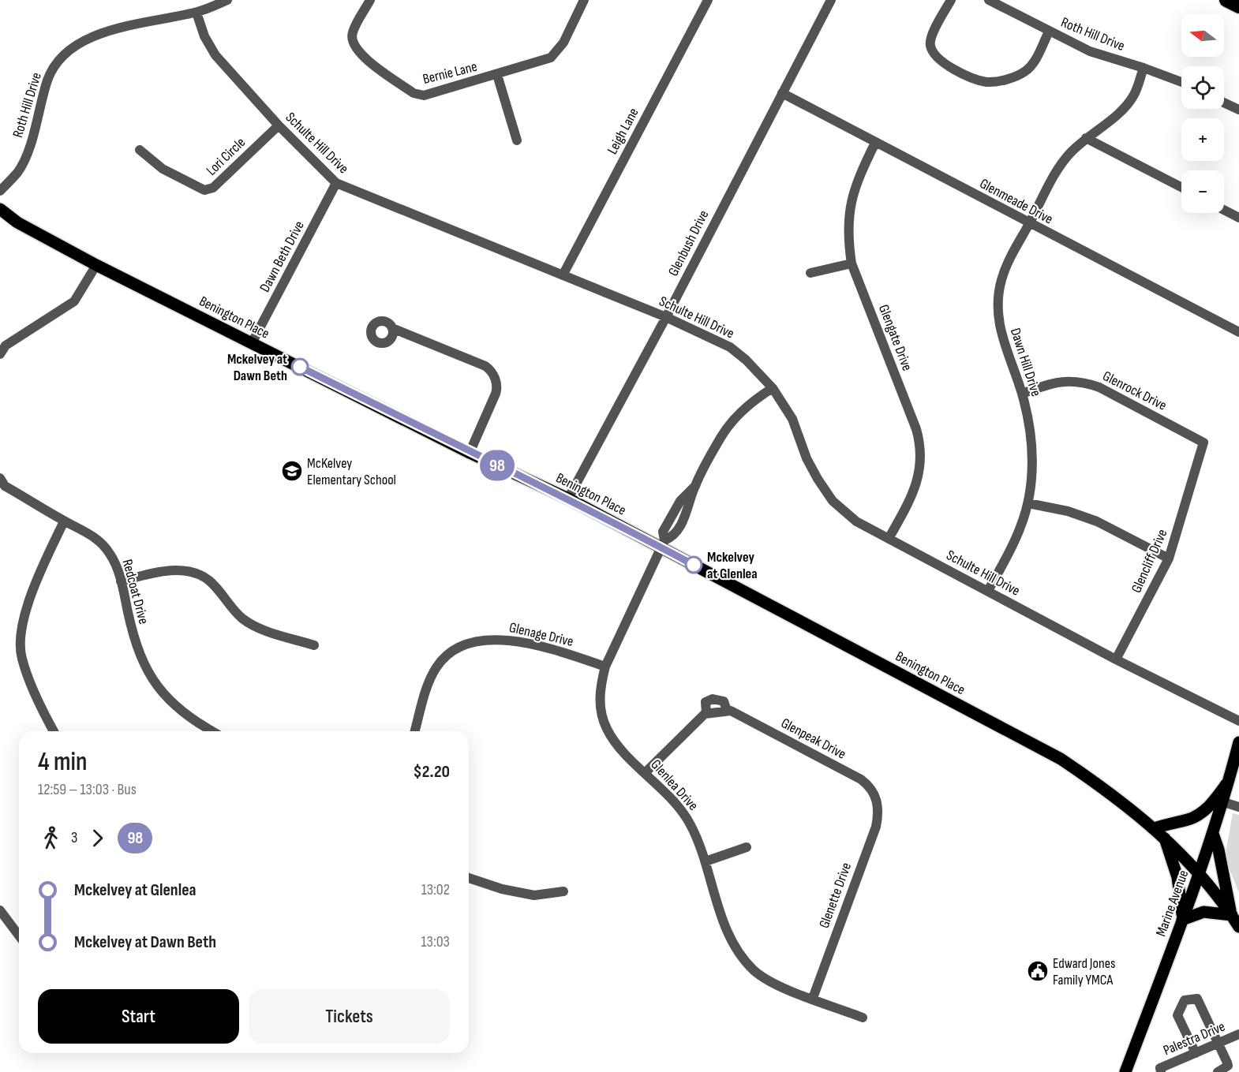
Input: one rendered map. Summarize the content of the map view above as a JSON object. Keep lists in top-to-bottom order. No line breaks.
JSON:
{"streets":{"main road":["Benington Place","Marine Avenue"],"street":["Roth Hill Drive","Bernie Lane","Leigh Lane","Schulte Hill Drive","Lori Circle","Glenmeade Drive","Glenbush Drive","Dawn Beth Drive","Glengate Drive","Dawn Hill Drive","Glenrock Drive","Glencliff Drive","Redcoat Drive","Glenage Drive","Glenpeak Drive","Glenlea Drive","Glenette Drive","Palestra Drive"]},"crossings":[["Roth Hill Drive","Schulte Hill Drive"],["Roth Hill Drive","Dawn Hill Drive"],["Leigh Lane","Schulte Hill Drive"],["Schulte Hill Drive","Lori Circle"],["Schulte Hill Drive","Glenbush Drive"],["Schulte Hill Drive","Dawn Beth Drive"],["Schulte Hill Drive","Glengate Drive"],["Schulte Hill Drive","Dawn Hill Drive"],["Schulte Hill Drive","Glencliff Drive"],["Schulte Hill Drive","Glenlea Drive"],["Glenmeade Drive","Glenbush Drive"],["Glenmeade Drive","Glengate Drive"],["Glenmeade Drive","Dawn Hill Drive"],["Glenbush Drive","Benington Place"],["Dawn Beth Drive","Benington Place"],["Benington Place","Glenlea Drive"],["Benington Place","Marine Avenue"],["Dawn Hill Drive","Glenrock Drive"],["Glenrock Drive","Glencliff Drive"],["Glenage Drive","Glenlea Drive"],["Glenpeak Drive","Glenlea Drive"],["Glenpeak Drive","Glenette Drive"],["Glenlea Drive","Glenette Drive"]],"places":{"other":["Mckelvey at Dawn Beth","Mckelvey at Glenlea"],"school or university":["McKelvey Elementary School"],"public building":["Edward Jones Family YMCA"]},"lines":["bus line 98"],"north":"left","page":{"on_map":"98","map_buttons":["+","−"],"heading":["4 min","12:59 – 13:03 · Bus","$2.20"],"legs":["3","98"],"list":[{"name":"Mckelvey at Glenlea","value":"13:02"},{"name":"Mckelvey at Dawn Beth","value":"13:03"}],"buttons":["Start","Tickets"]}}
